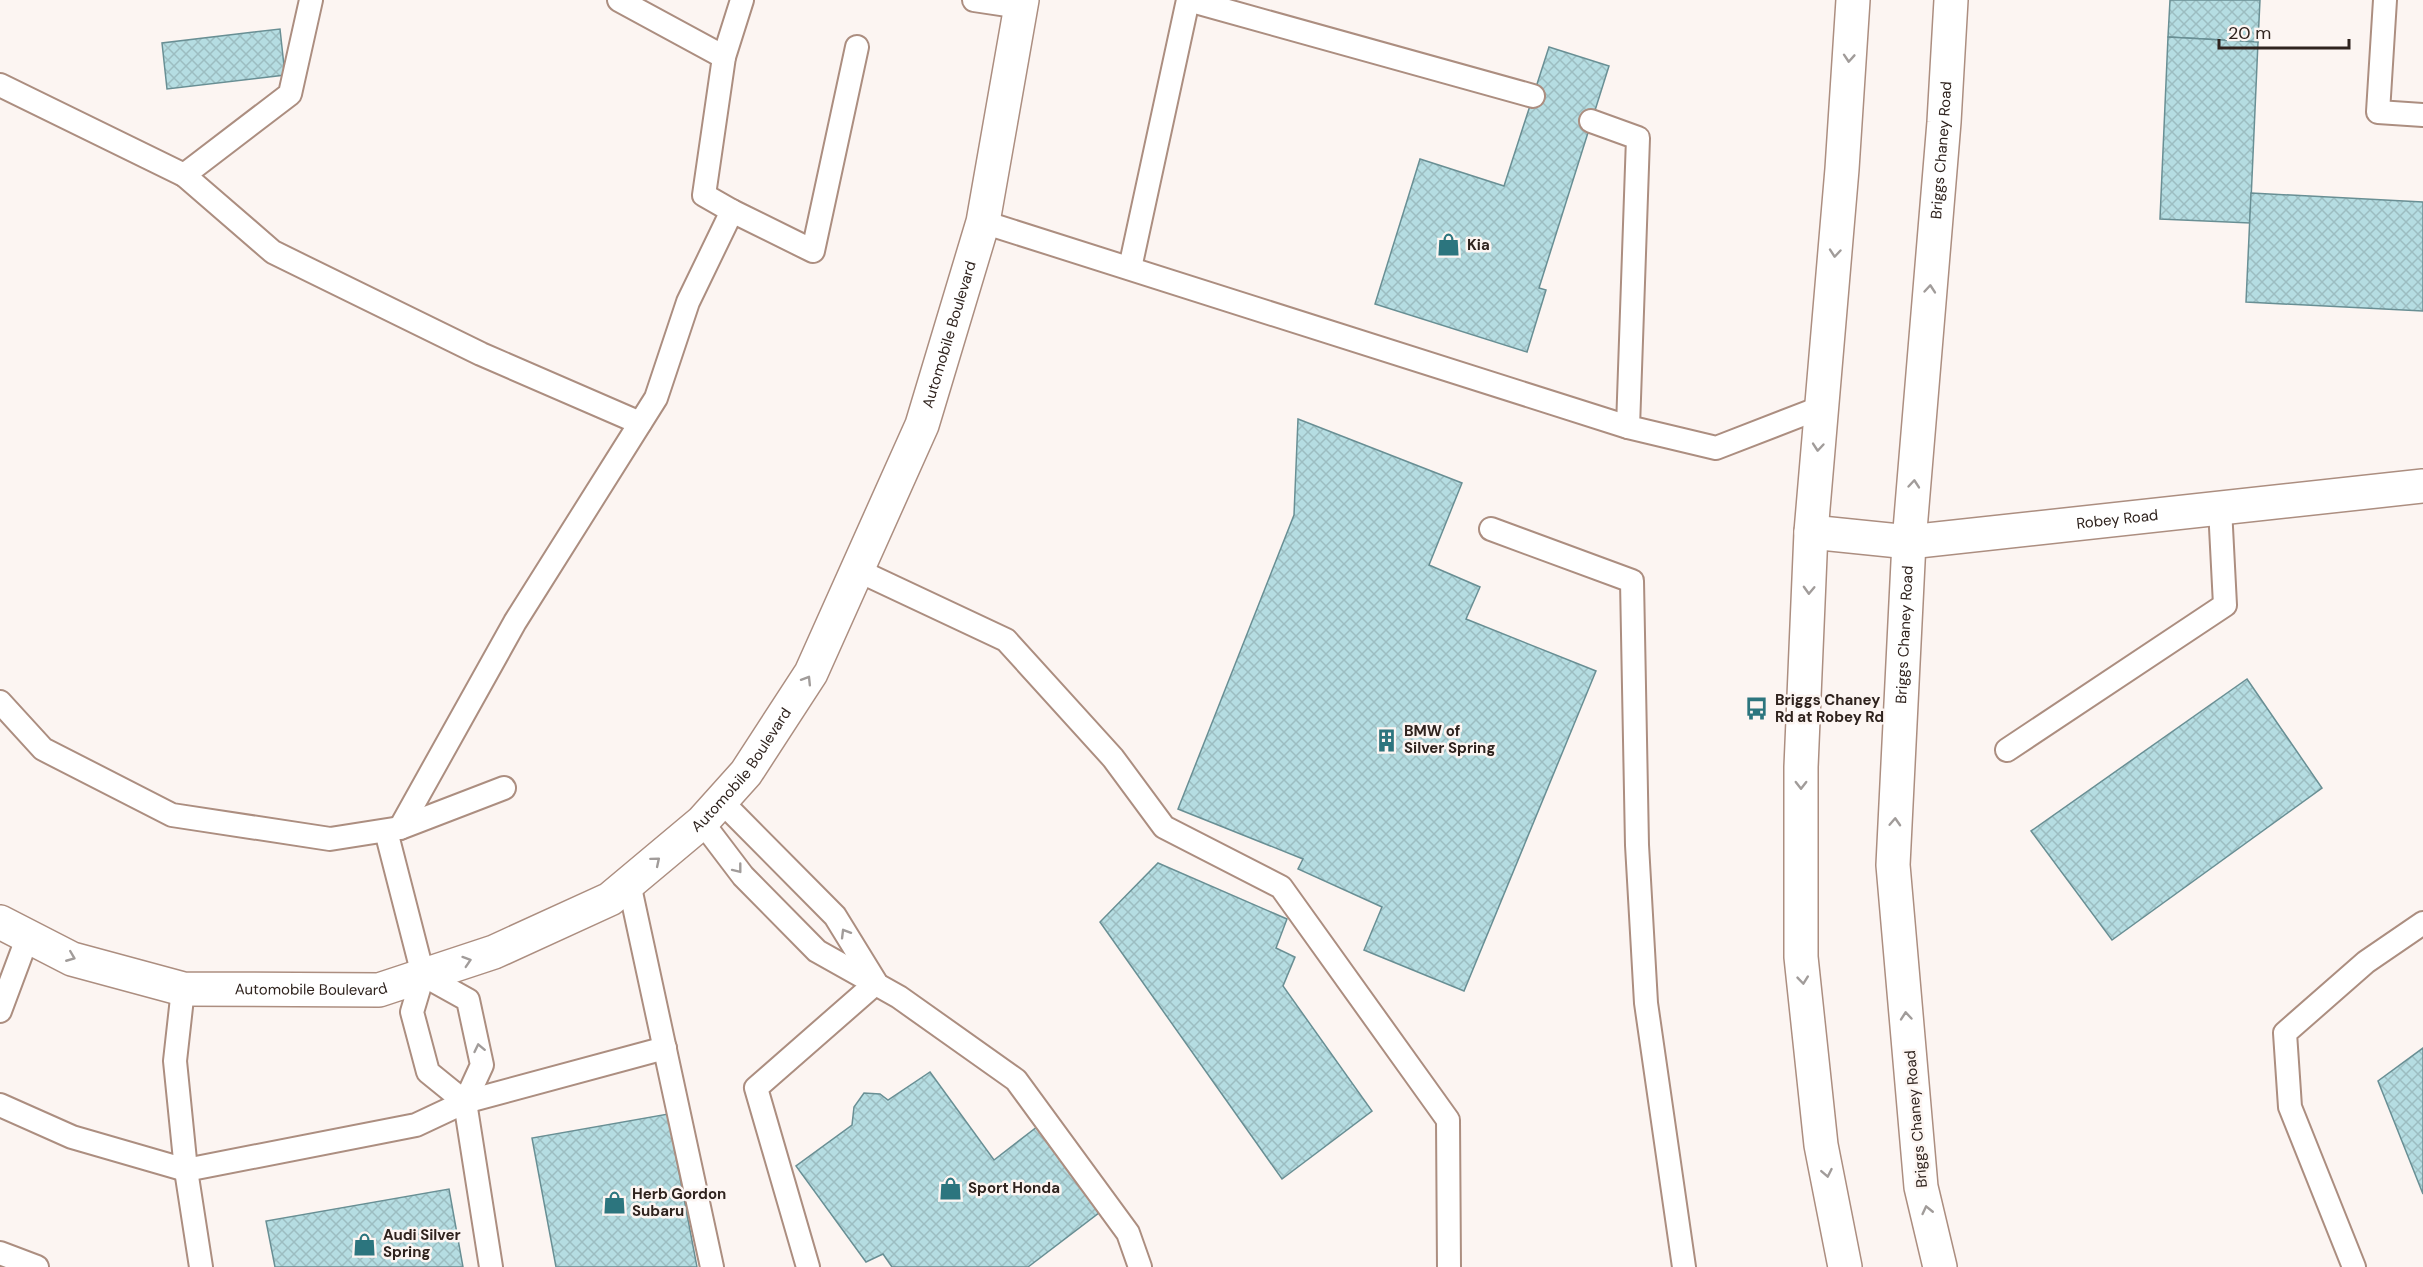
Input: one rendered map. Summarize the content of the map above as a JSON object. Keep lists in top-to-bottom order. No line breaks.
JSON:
{"streets":{"main road":["Briggs Chaney Road","Automobile Boulevard","Robey Road"]},"crossings":[["Briggs Chaney Road","Robey Road"]],"one_way":["Automobile Boulevard"],"places":{"shop":["Kia","Sport Honda","Herb Gordon Subaru","Audi Silver Spring"],"bus stop":["Briggs Chaney Rd at Robey Rd"],"building":["BMW of Silver Spring"]},"scale_bar":"20 m"}
